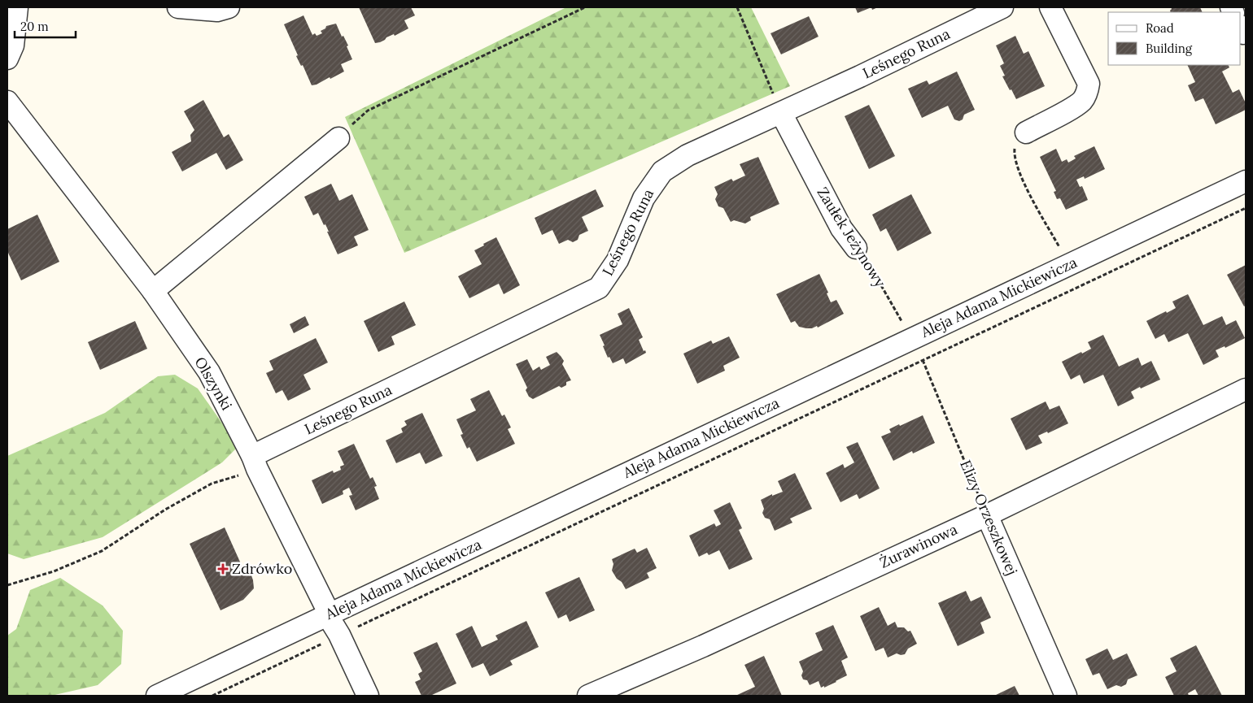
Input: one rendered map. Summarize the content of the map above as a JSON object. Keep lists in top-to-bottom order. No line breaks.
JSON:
{"streets":{"street":["Leśnego Runa","Zaułek Jeżynowy","Aleja Adama Mickiewicza","Olszynki","Elizy Orzeszkowej","Żurawinowa"]},"crossings":[["Leśnego Runa","Zaułek Jeżynowy"],["Leśnego Runa","Olszynki"],["Zaułek Jeżynowy","Aleja Adama Mickiewicza"],["Aleja Adama Mickiewicza","Olszynki"],["Elizy Orzeszkowej","Żurawinowa"]],"places":{"health":["Zdrówko"]},"legend":["Road","Building"],"scale_bar":"20 m"}
